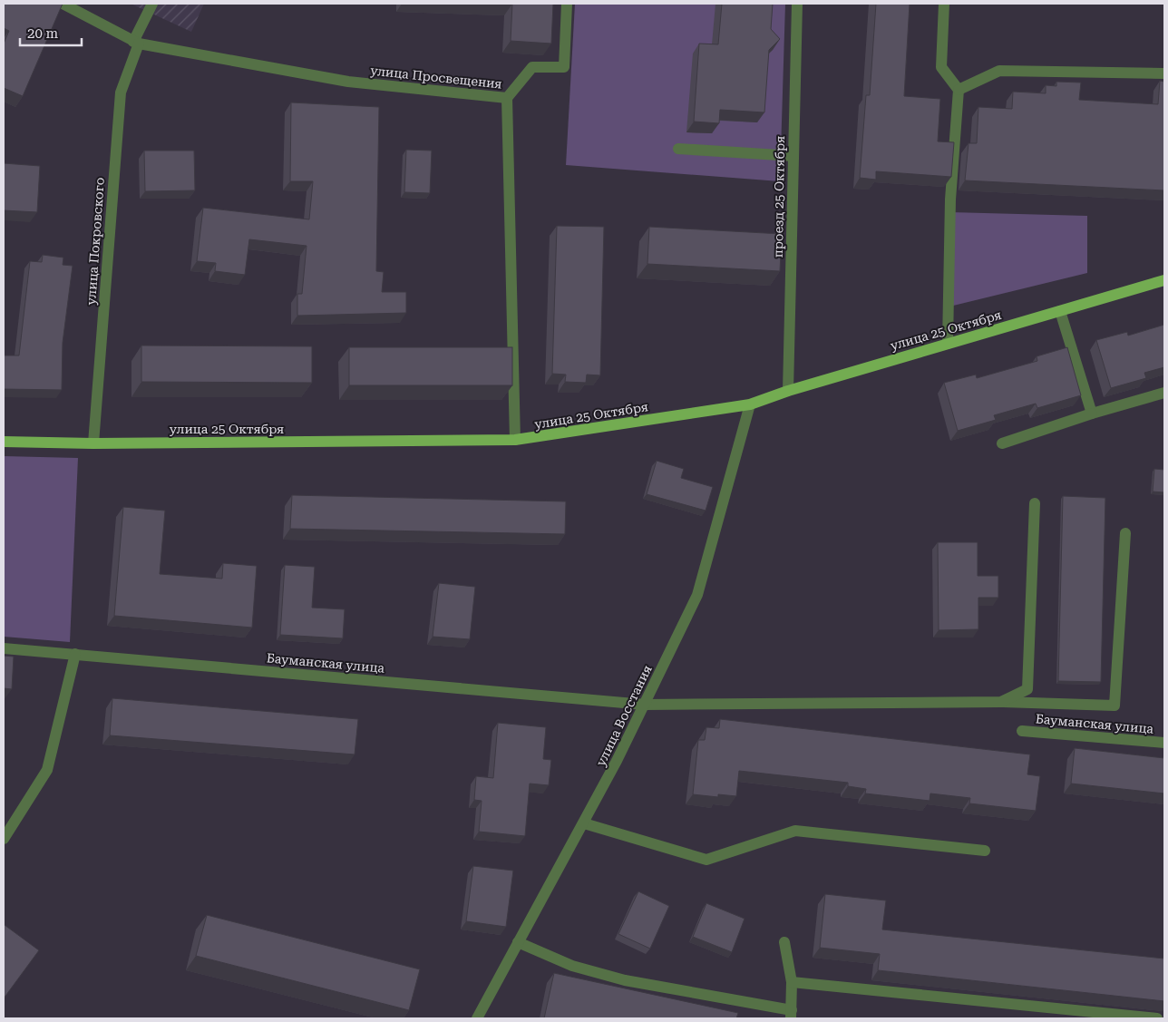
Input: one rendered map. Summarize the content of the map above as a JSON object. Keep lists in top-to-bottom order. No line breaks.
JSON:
{"streets":{"main road":["улица 25 Октября"],"street":["улица Просвещения","проезд 25 Октября","улица Покровского","Бауманская улица","улица Восстания"]},"crossings":[["улица Просвещения","улица Покровского"],["улица Просвещения","улица 25 Октября"],["проезд 25 Октября","улица 25 Октября"],["улица Покровского","улица 25 Октября"],["улица 25 Октября","улица Восстания"],["Бауманская улица","улица Восстания"]],"scale_bar":"20 m"}
